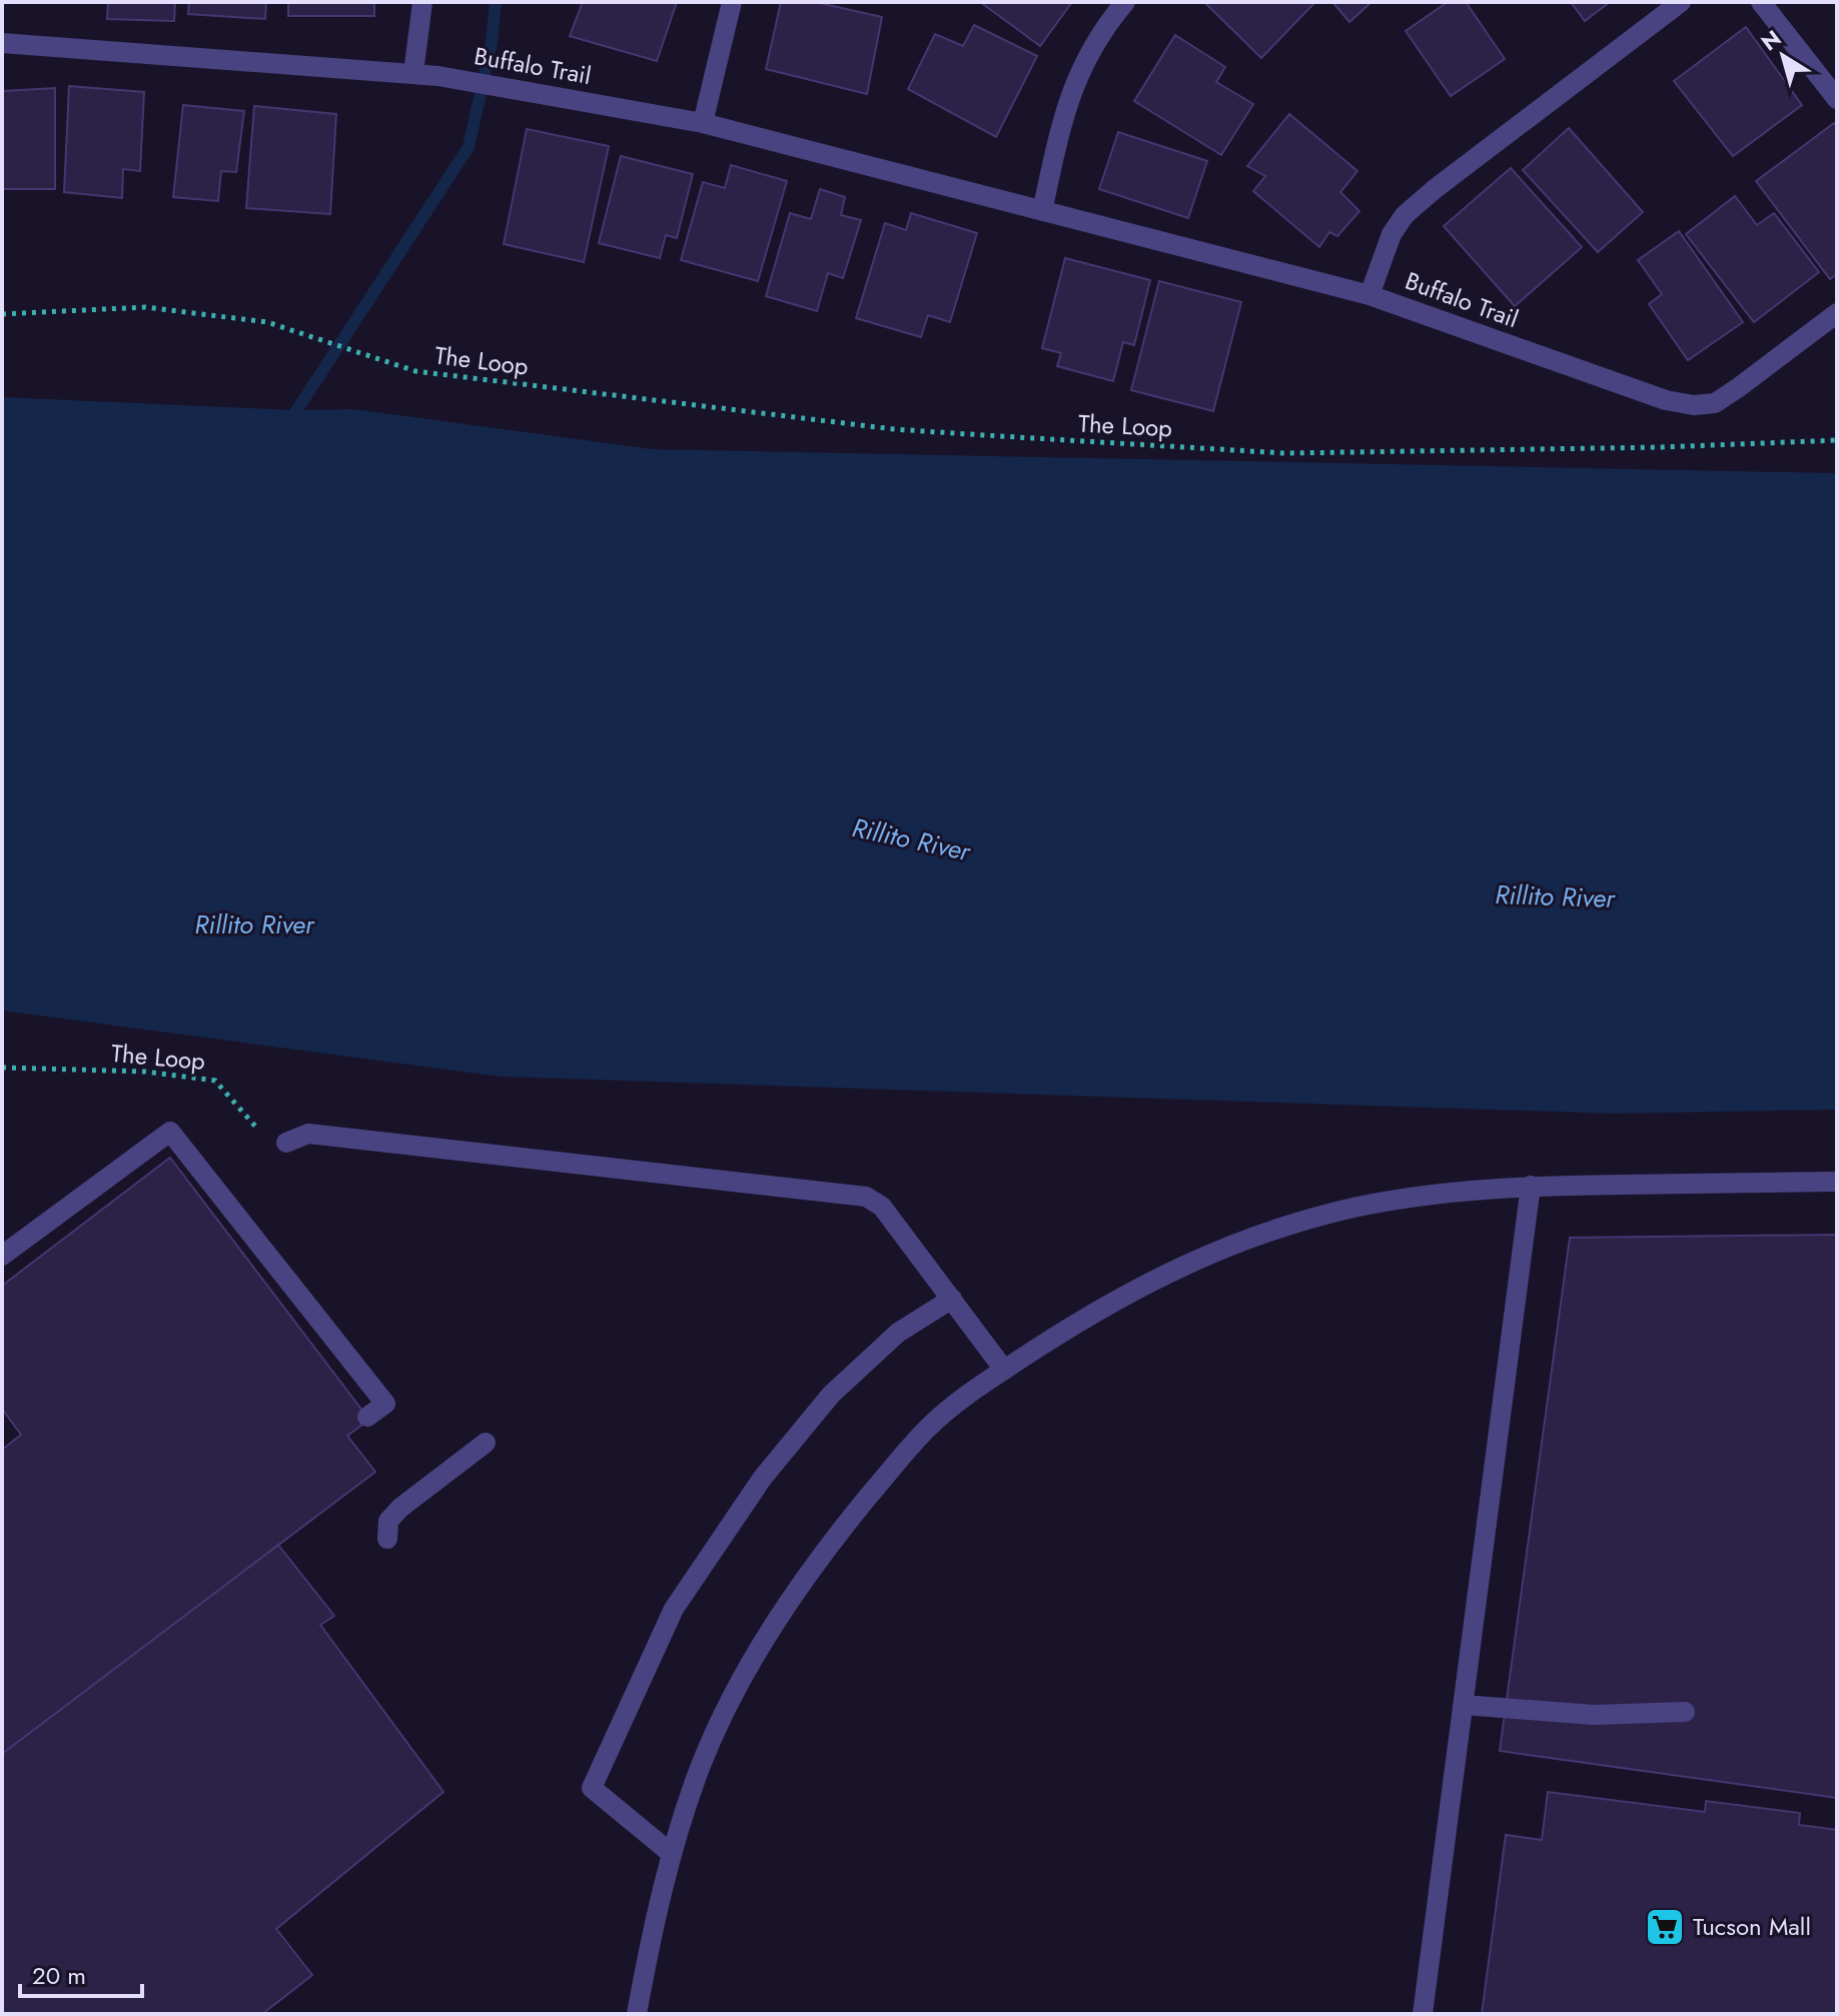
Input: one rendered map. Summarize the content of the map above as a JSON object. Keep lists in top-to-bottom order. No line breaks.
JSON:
{"streets":{"street":["Buffalo Trail"],"path":["The Loop"]},"water":["Rillito River"],"places":{"supermarket":["Tucson Mall"]},"scale_bar":"20 m","north":"top left"}
